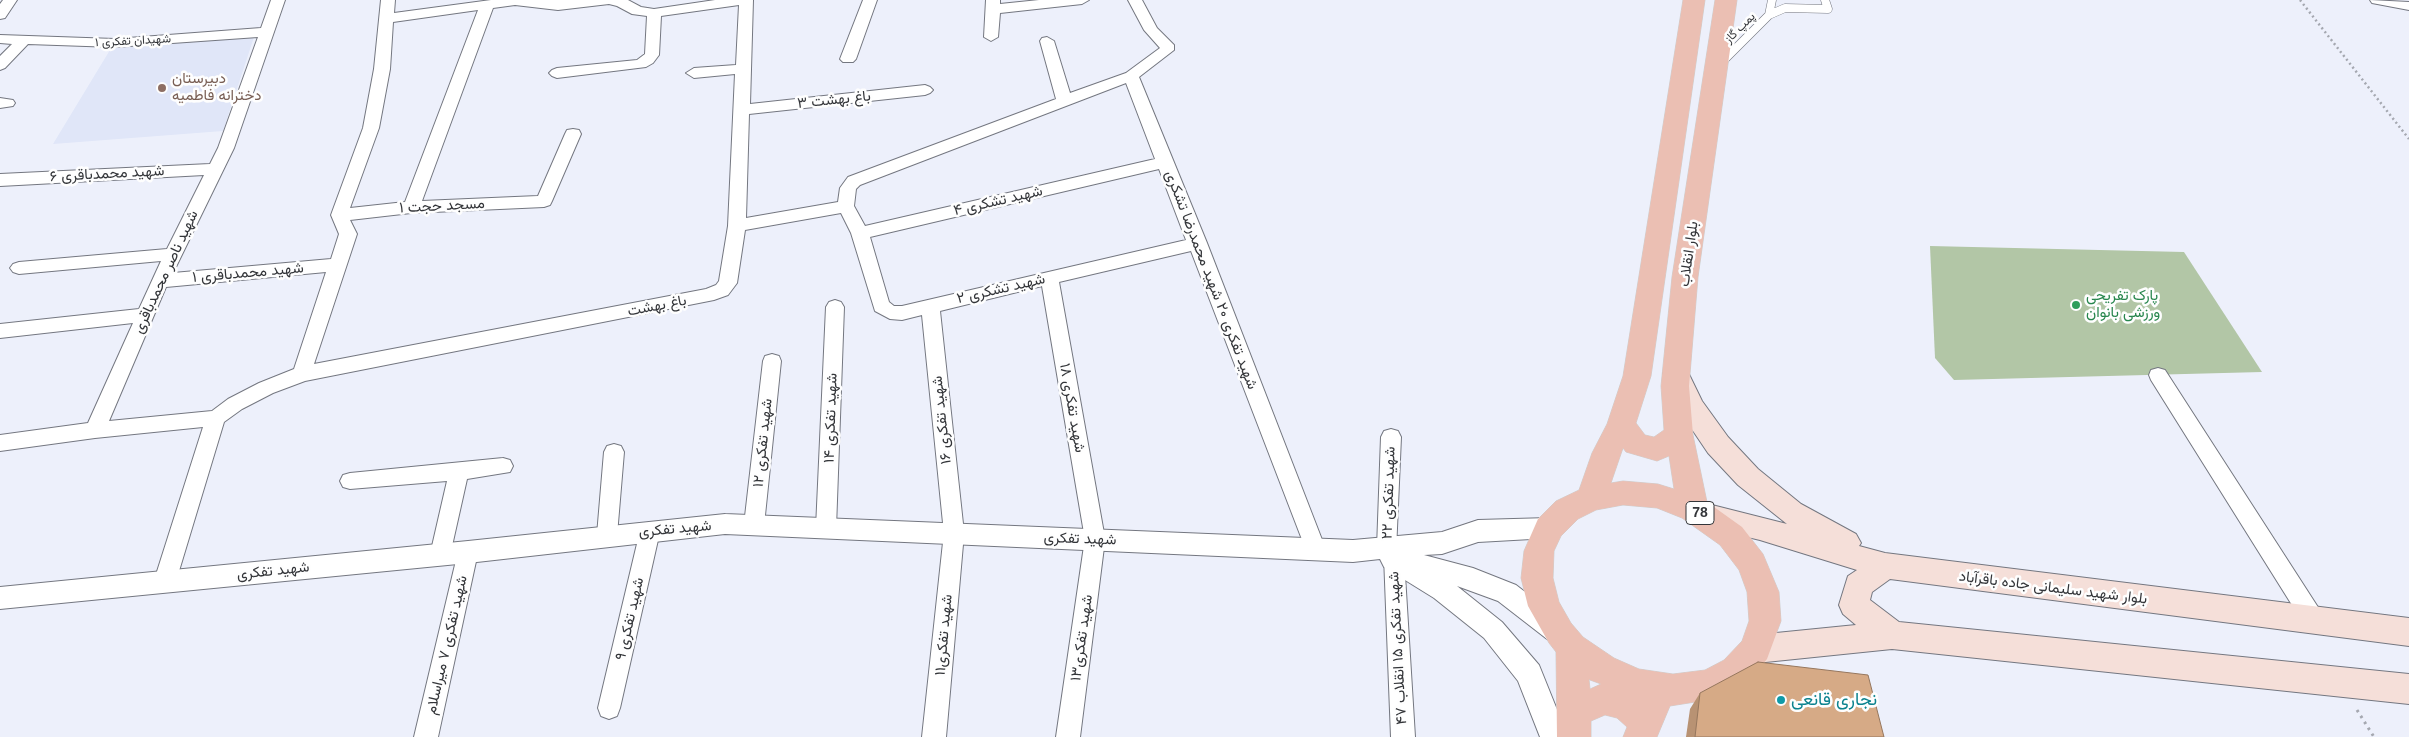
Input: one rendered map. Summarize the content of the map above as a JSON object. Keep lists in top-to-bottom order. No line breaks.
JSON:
{"streets":{"main road":["بلوار انقلاب","78","بلوار شهید سلیمانی جاده باقرآباد"],"street":["شهیدان تفکری ۱","باغ بهشت ۳","شهید محمدباقری ۶","شهید تشکری ۴","مسجد حجت ۱","شهید ناصر محمدباقری","شهید محمدباقری ۱","شهید تفکری ۲۰ شهید محمدرضا تشکری","شهید تشکری ۲","باغ بهشت","شهید تفکری ۱۸","شهید تفکری ۱۴","شهید تفکری ۱۶","شهید تفکری ۱۲","شهید تفکری ۲۲","شهید تفکری","شهید تفکری ۹","شهید تفکری۱۱","شهید تفکری۱۳","شهید تفکری ۷ میراسلام","شهید تفکری ۱۵ انقلاب ۴۷"],"lane":["پمپ گاز"]},"crossings":[["پمپ گاز","بلوار انقلاب"],["شهیدان تفکری ۱","شهید ناصر محمدباقری"],["باغ بهشت ۳","باغ بهشت"],["شهید محمدباقری ۶","شهید ناصر محمدباقری"],["شهید تشکری ۴","شهید تفکری ۲۰ شهید محمدرضا تشکری"],["شهید تشکری ۴","شهید تشکری ۲"],["بلوار انقلاب","78"],["بلوار انقلاب","بلوار شهید سلیمانی جاده باقرآباد"],["شهید ناصر محمدباقری","شهید محمدباقری ۱"],["شهید تفکری ۲۰ شهید محمدرضا تشکری","شهید تشکری ۲"],["شهید تفکری ۲۰ شهید محمدرضا تشکری","شهید تفکری"],["شهید تشکری ۲","شهید تفکری ۱۸"],["شهید تشکری ۲","شهید تفکری ۱۶"],["شهید تفکری ۱۸","شهید تفکری"],["شهید تفکری ۱۸","شهید تفکری۱۳"],["شهید تفکری ۱۴","شهید تفکری"],["شهید تفکری ۱۶","شهید تفکری"],["شهید تفکری ۱۶","شهید تفکری۱۱"],["شهید تفکری ۱۲","شهید تفکری"],["شهید تفکری ۲۲","شهید تفکری"],["شهید تفکری ۲۲","شهید تفکری ۱۵ انقلاب ۴۷"],["78","شهید تفکری"],["78","بلوار شهید سلیمانی جاده باقرآباد"],["شهید تفکری","شهید تفکری ۹"],["شهید تفکری","شهید تفکری۱۱"],["شهید تفکری","شهید تفکری۱۳"],["شهید تفکری","شهید تفکری ۷ میراسلام"],["شهید تفکری","شهید تفکری ۱۵ انقلاب ۴۷"]],"places":["دبیرستان دخترانه فاطمیه","پارک تفریحی ورزشی بانوان","نجاری قانعی"]}
